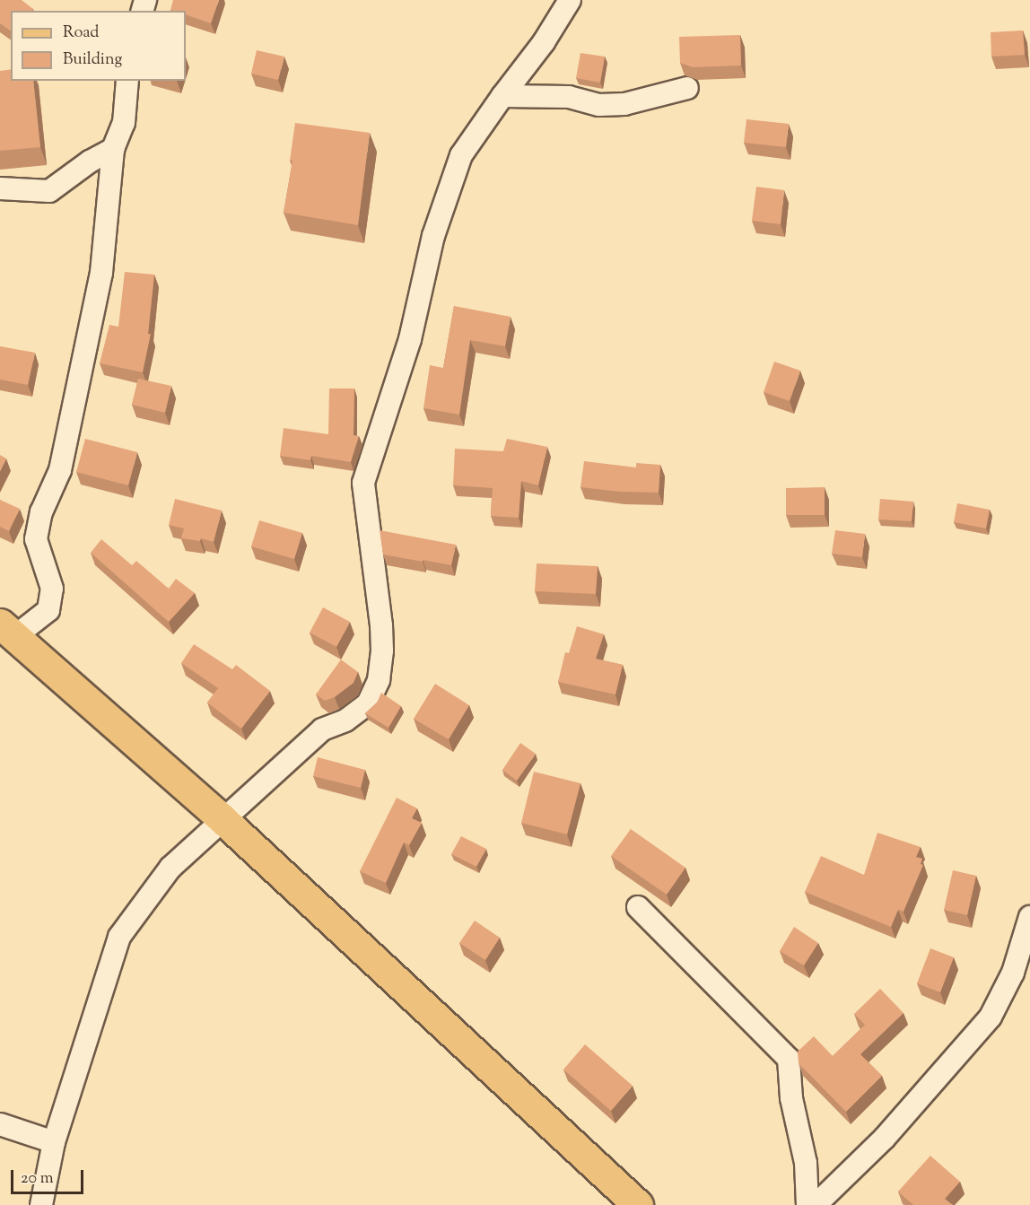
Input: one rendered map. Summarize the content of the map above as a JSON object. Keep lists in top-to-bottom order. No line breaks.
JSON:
{"legend":["Road","Building"],"scale_bar":"20 m"}
